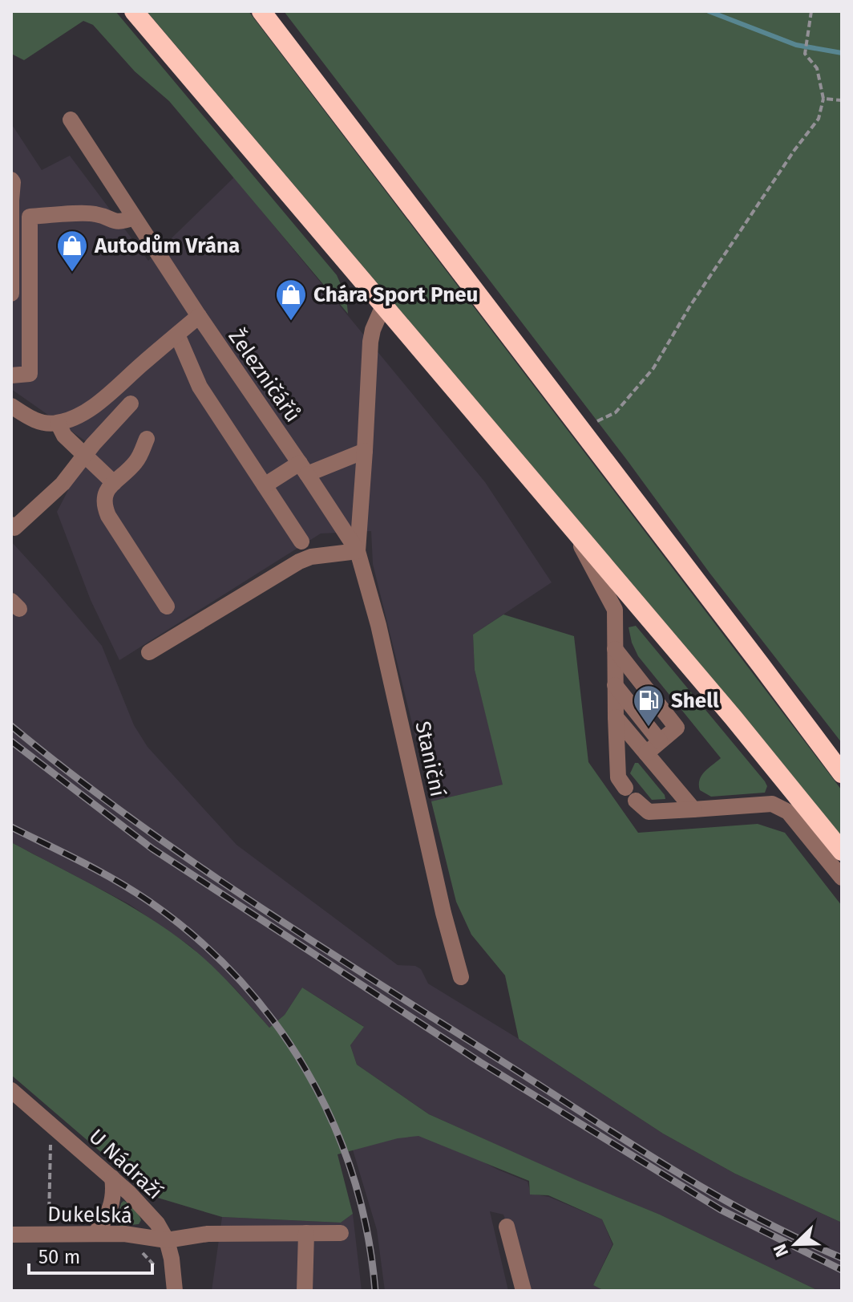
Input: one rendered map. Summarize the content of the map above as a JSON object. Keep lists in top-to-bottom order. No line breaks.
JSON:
{"streets":{"street":["Železničářů","Staniční","U Nádraží","Dukelská"]},"crossings":[["Železničářů","Staniční"],["U Nádraží","Dukelská"]],"places":{"shop":["Autodům Vrána","Chára Sport Pneu"],"fuel station":["Shell"]},"scale_bar":"50 m","north":"bottom left"}
